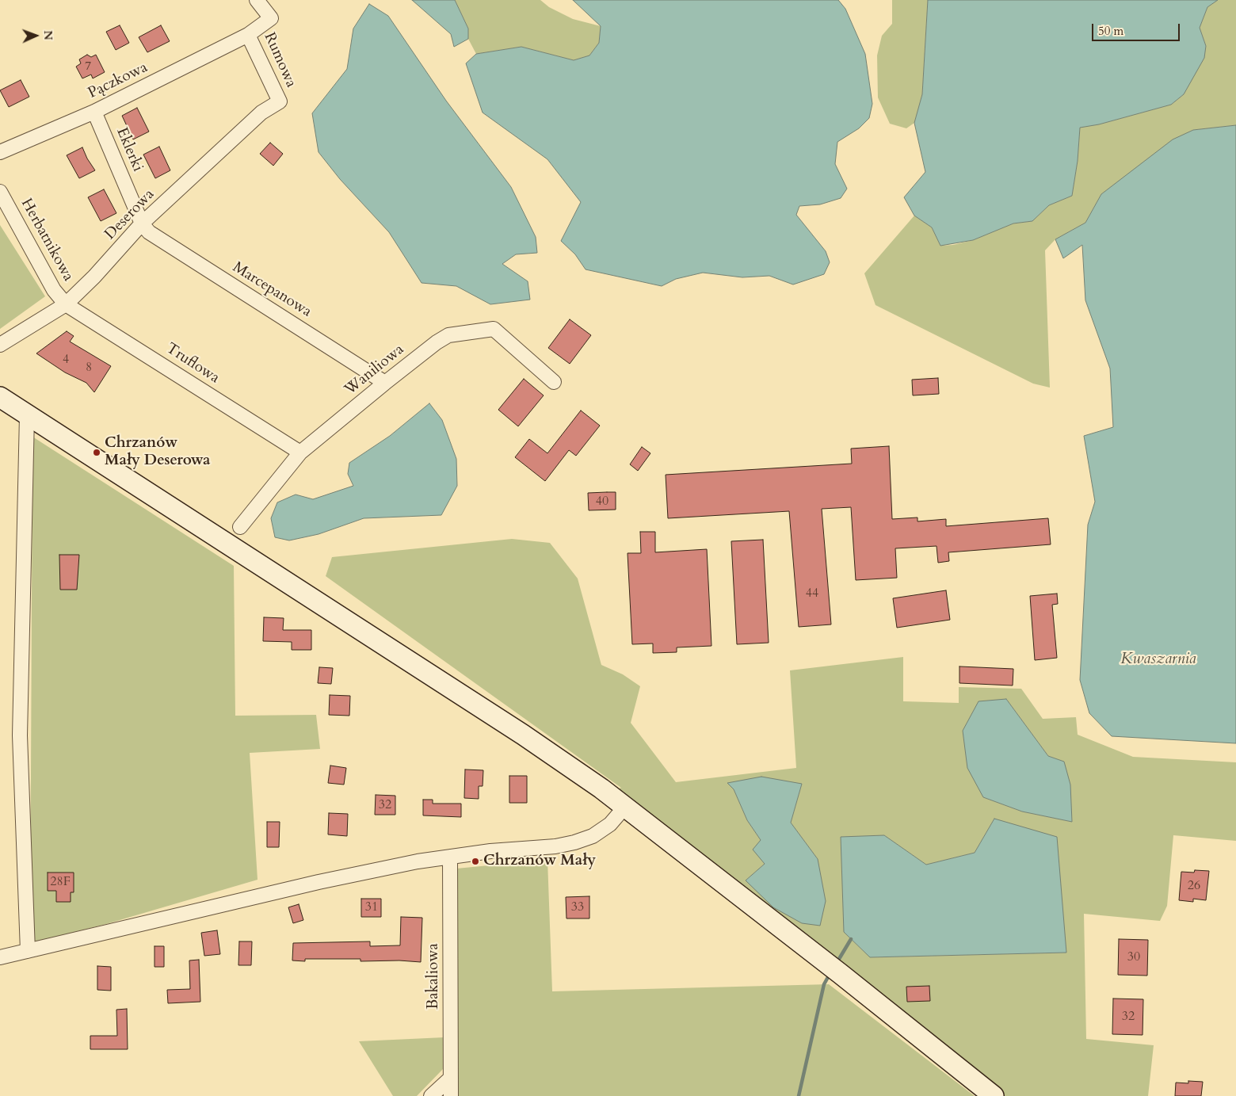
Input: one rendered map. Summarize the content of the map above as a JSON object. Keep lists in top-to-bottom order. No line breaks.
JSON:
{"streets":{"street":["Rumowa","Pączkowa","Eklerki","Deserowa","Herbatnikowa","Marcepanowa","Truflowa","Waniliowa","Bakaliowa"]},"crossings":[["Rumowa","Pączkowa"],["Rumowa","Deserowa"],["Pączkowa","Eklerki"],["Eklerki","Deserowa"],["Eklerki","Marcepanowa"],["Deserowa","Herbatnikowa"],["Deserowa","Marcepanowa"],["Deserowa","Truflowa"],["Herbatnikowa","Truflowa"],["Marcepanowa","Waniliowa"],["Truflowa","Waniliowa"]],"water":["Kwaszarnia"],"places":["Chrzanów Mały Deserowa","Chrzanów Mały"],"house_numbers":["7","4","8","40","44","32","28F","26","31","33","30","32"],"scale_bar":"50 m","north":"right"}
